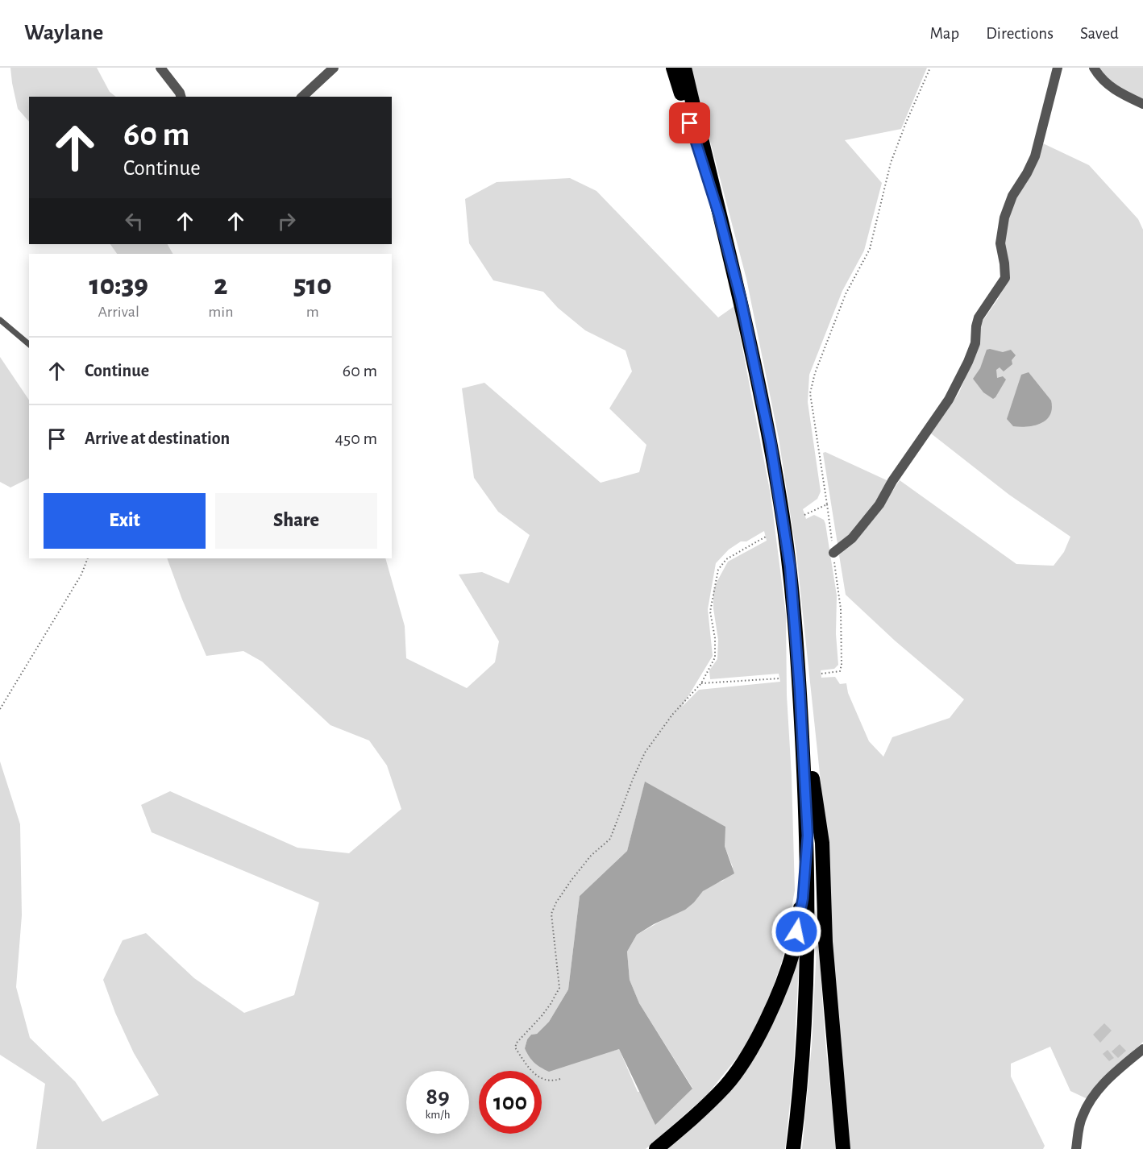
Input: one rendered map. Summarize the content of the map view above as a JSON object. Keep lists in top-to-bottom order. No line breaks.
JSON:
{"page":{"header":"Waylane","nav":["Map","Directions","Saved"],"turn":["60 m","Continue"],"eta":["10:39","Arrival","2","min","510","m"],"list":[{"name":"Continue","value":"60 m"},{"name":"Arrive at destination","value":"450 m"}],"buttons":["Exit","Share"],"speed":"89 km/h","limit":"100"}}
